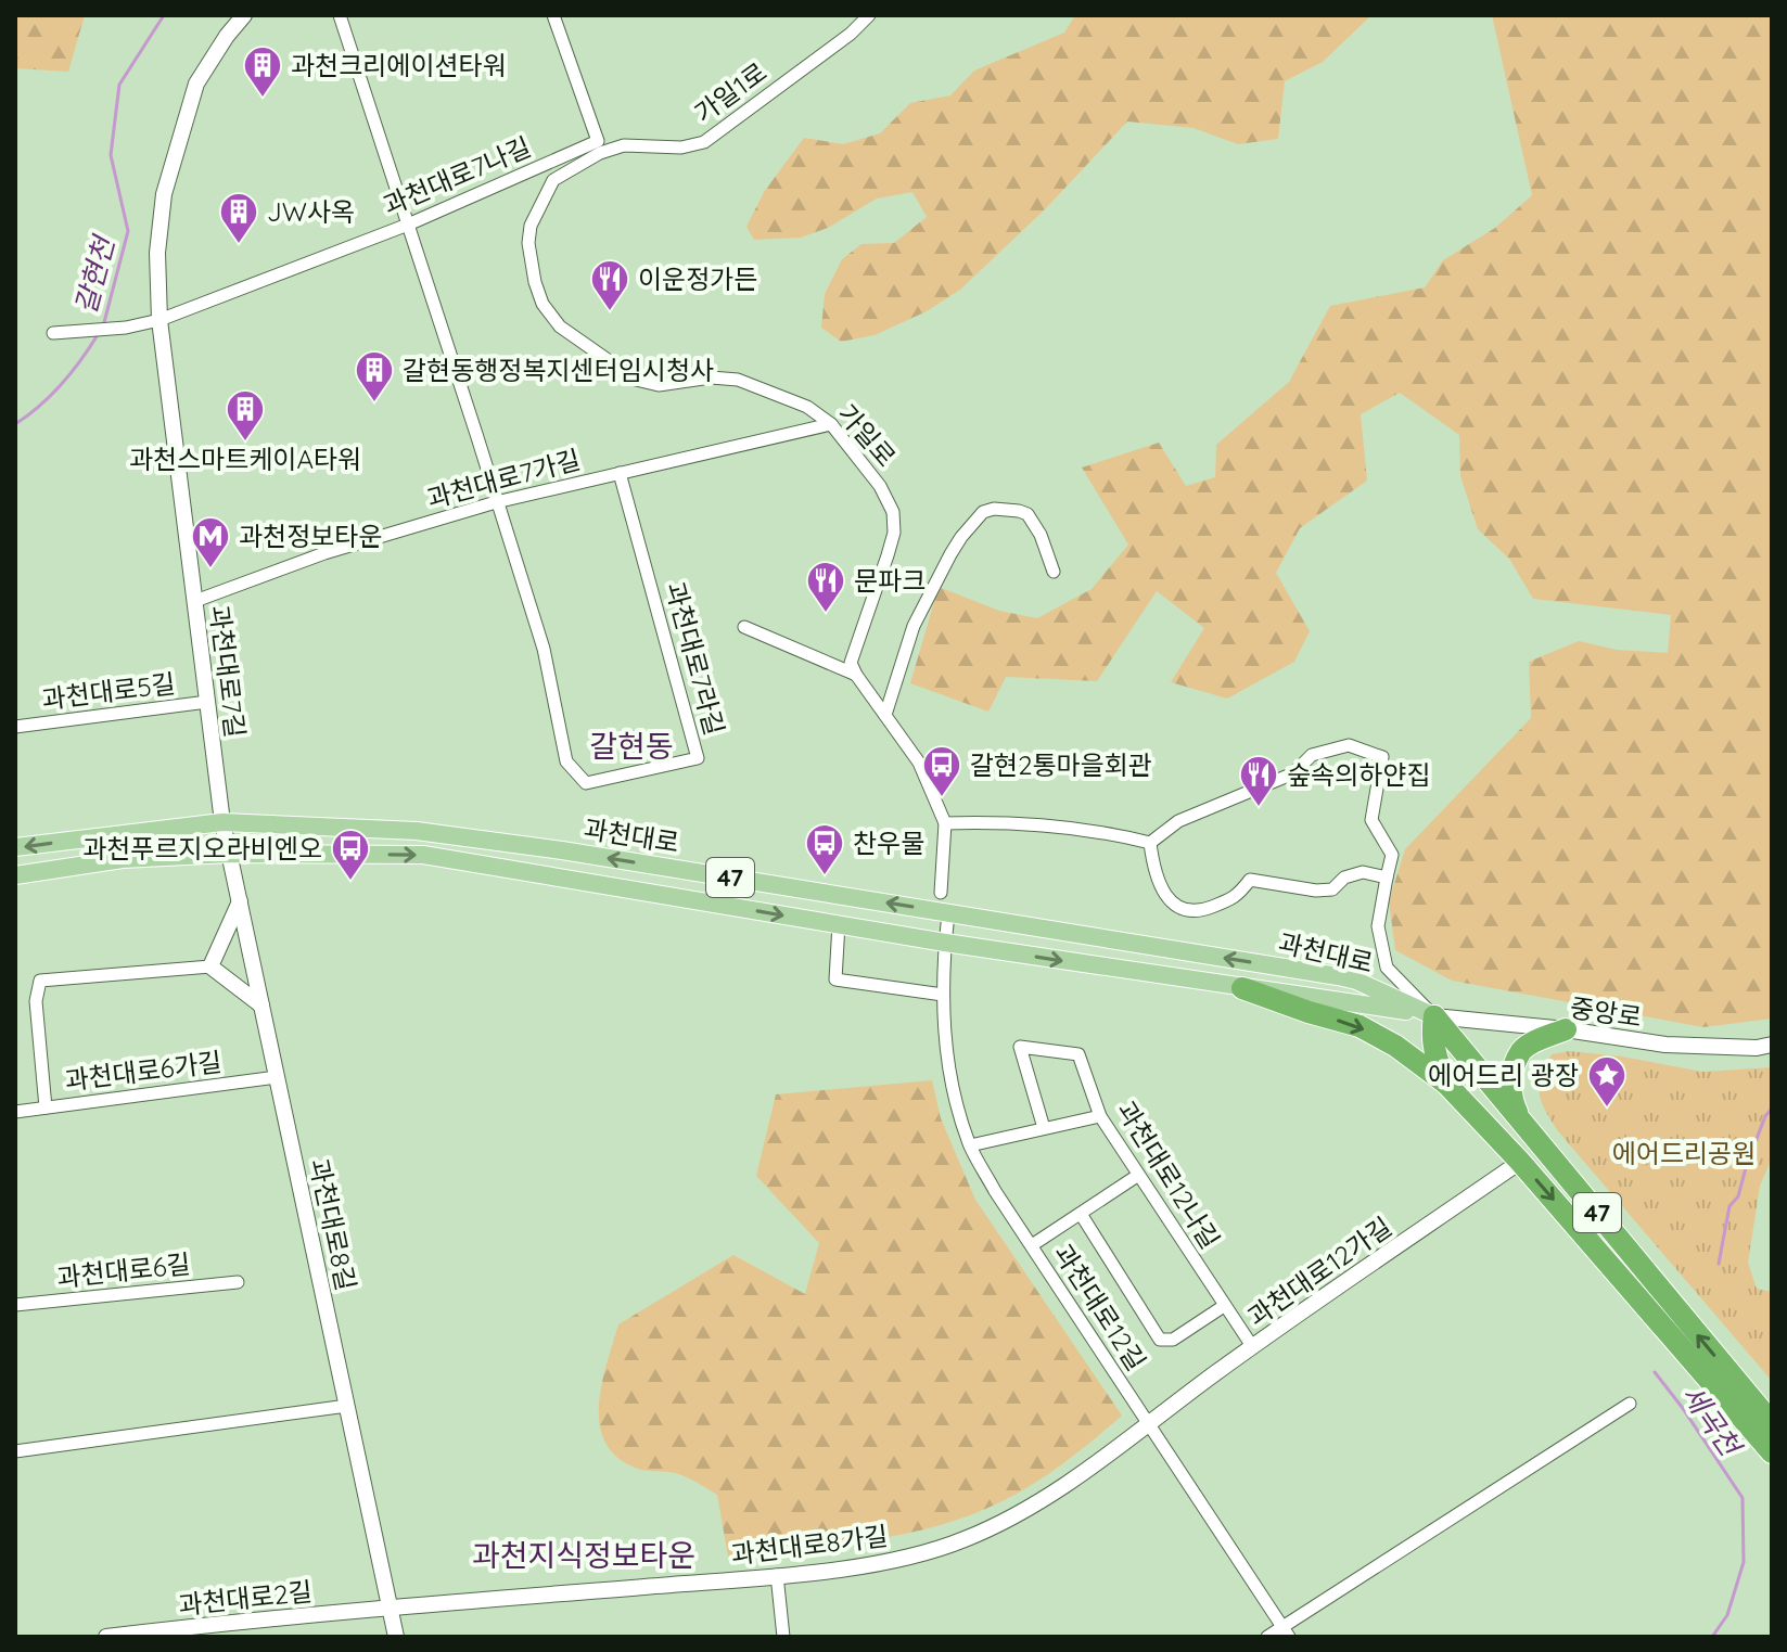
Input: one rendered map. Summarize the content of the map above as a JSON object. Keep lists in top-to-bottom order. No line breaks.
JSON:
{"streets":{"highway":["47"],"main road":["과천대로"],"street":["가일1로","과천대로7나길","가일로","과천대로7가길","과천대로7라길","과천대로7길","과천대로5길","중앙로","과천대로6가길","과천대로12나길","과천대로8길","과천대로6길","과천대로12가길","과천대로12길","과천대로8가길","과천대로2길"]},"crossings":[["가일1로","가일로"],["과천대로7나길","과천대로7길"],["가일로","과천대로7가길"],["과천대로7가길","과천대로7라길"],["과천대로7가길","과천대로7길"],["과천대로7길","과천대로5길"],["과천대로7길","과천대로"],["과천대로7길","과천대로8길"],["과천대로","47"],["과천대로","중앙로"],["과천대로","과천대로8길"],["과천대로","과천대로12길"],["47","중앙로"],["과천대로6가길","과천대로8길"],["과천대로12나길","과천대로12가길"],["과천대로8길","과천대로8가길"],["과천대로8길","과천대로2길"],["과천대로12가길","과천대로12길"],["과천대로12가길","과천대로8가길"],["과천대로12길","과천대로8가길"],["과천대로8가길","과천대로2길"]],"districts":["갈현동","과천지식정보타운"],"water":["갈현천","세곡천"],"parks":["에어드리공원"],"places":{"building":["과천크리에이션타워","JW사옥","갈현동행정복지센터임시청사","과천스마트케이A타워"],"restaurant":["이운정가든","문파크","숲속의하얀집"],"metro station":["과천정보타운"],"bus stop":["갈현2통마을회관","찬우물","과천푸르지오라비엔오"],"place":["에어드리 광장"]}}
